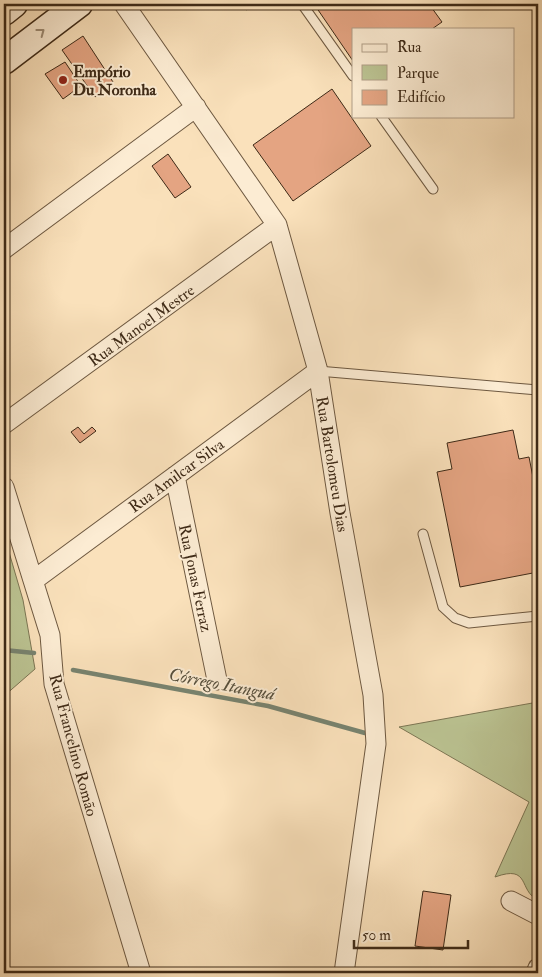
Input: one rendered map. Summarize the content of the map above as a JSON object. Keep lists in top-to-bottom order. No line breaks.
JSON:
{"streets":{"street":["Rua Manoel Mestre","Rua Bartolomeu Dias","Rua Amilcar Silva","Rua Jonas Ferraz","Rua Francelino Romão"]},"crossings":[["Rua Manoel Mestre","Rua Bartolomeu Dias"],["Rua Bartolomeu Dias","Rua Amilcar Silva"],["Rua Amilcar Silva","Rua Jonas Ferraz"],["Rua Amilcar Silva","Rua Francelino Romão"]],"water":["Córrego Itanguá"],"places":["Empório Du Noronha"],"legend":["Rua","Parque","Edifício"],"scale_bar":"50 m"}
